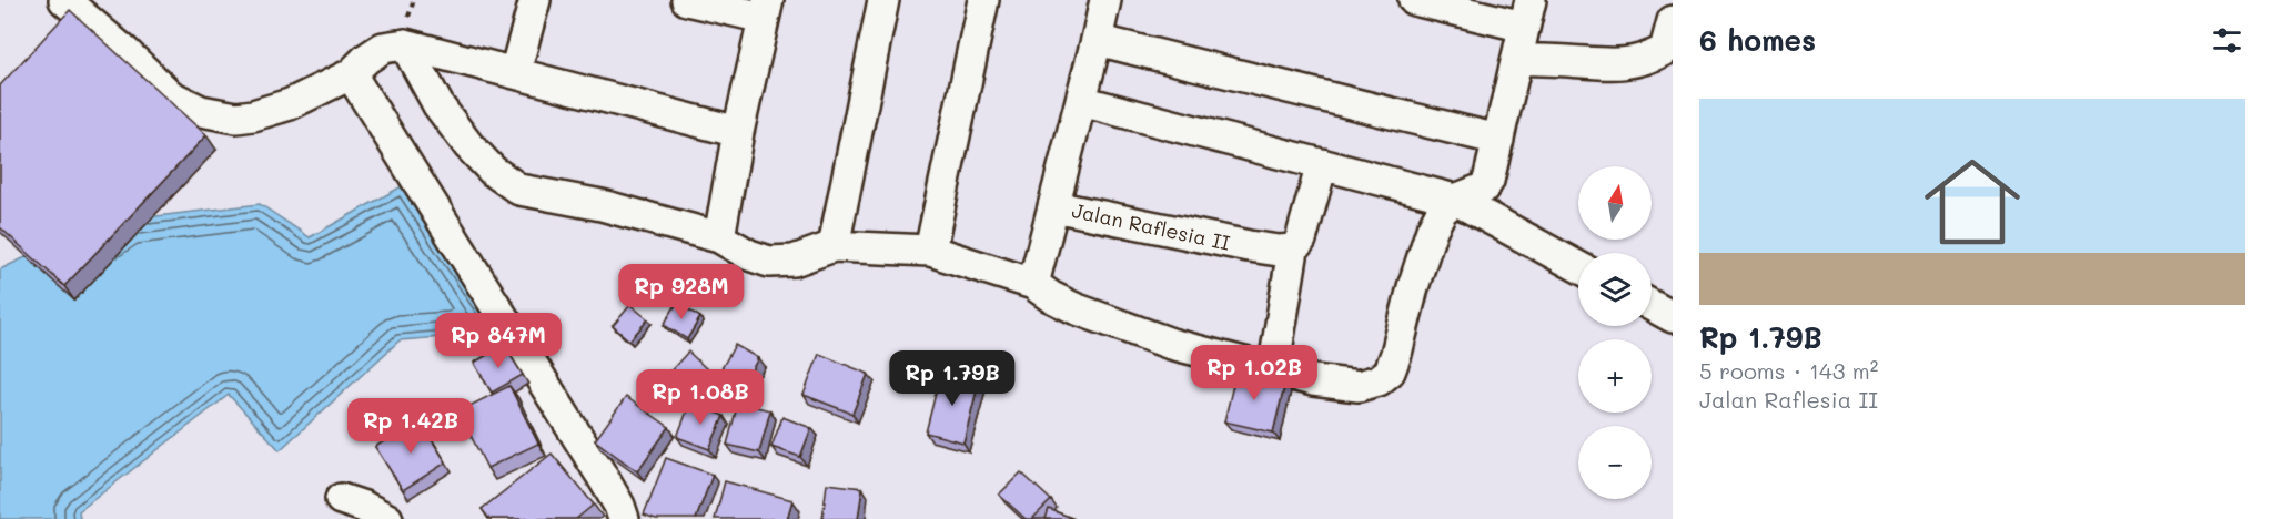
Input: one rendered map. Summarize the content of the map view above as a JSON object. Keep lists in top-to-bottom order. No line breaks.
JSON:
{"streets":{"street":["Jalan Raflesia II"]},"north":"top","page":{"heading":"6 homes","list":[{"name":"Rp 1.79B","note":"5 rooms · 143 m² · Jalan Raflesia II"}],"map_buttons":["+","−"],"price":["Rp 928M","Rp 847M","Rp 1.02B","Rp 1.79B","Rp 1.08B","Rp 1.42B"]}}
